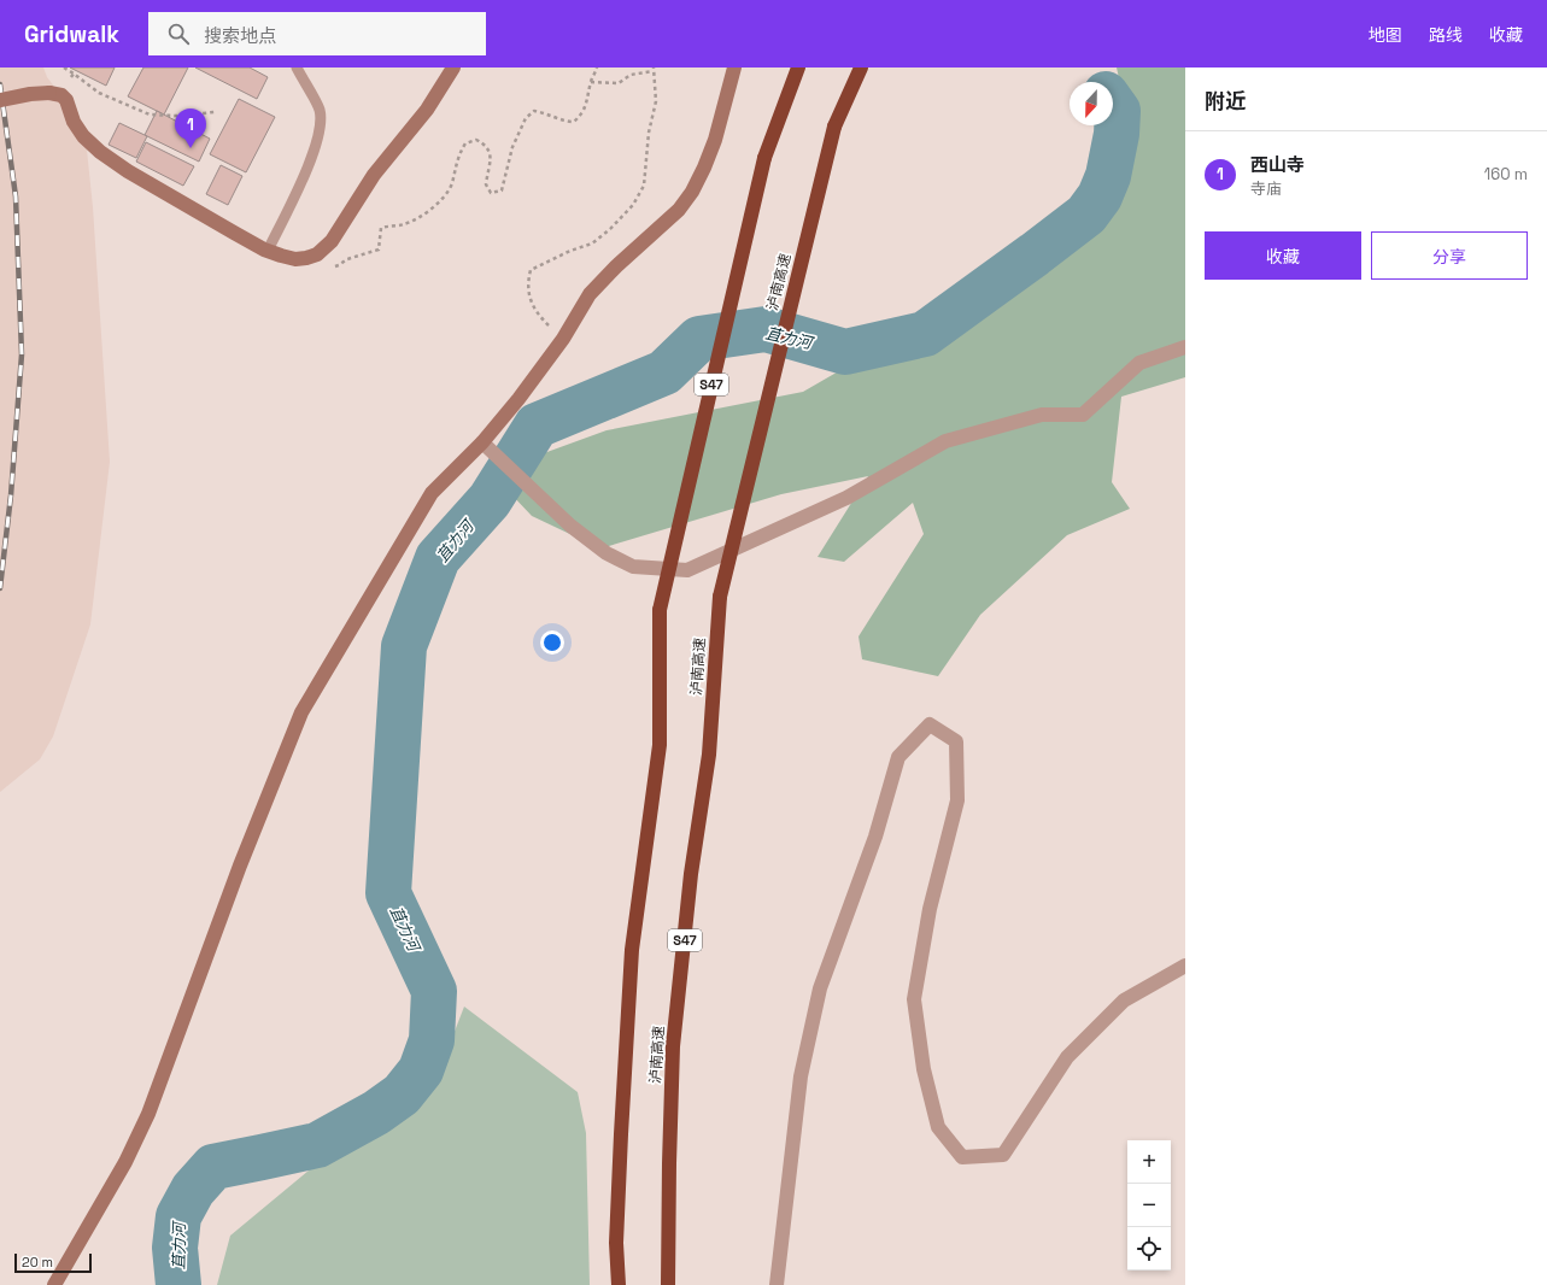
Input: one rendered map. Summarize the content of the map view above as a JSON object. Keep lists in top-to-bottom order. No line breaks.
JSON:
{"streets":{"highway":["泸南高速","S47"]},"water":["苴力河"],"scale_bar":"20 m","north":"bottom","page":{"header":"Gridwalk","search":"搜索地点","nav":["地图","路线","收藏"],"heading":"附近","pins":"1","list":[{"mark":"1","name":"西山寺","note":"寺庙","value":"160 m"}],"buttons":["收藏","分享"],"map_buttons":["+","−"],"scale":"20 m"}}
